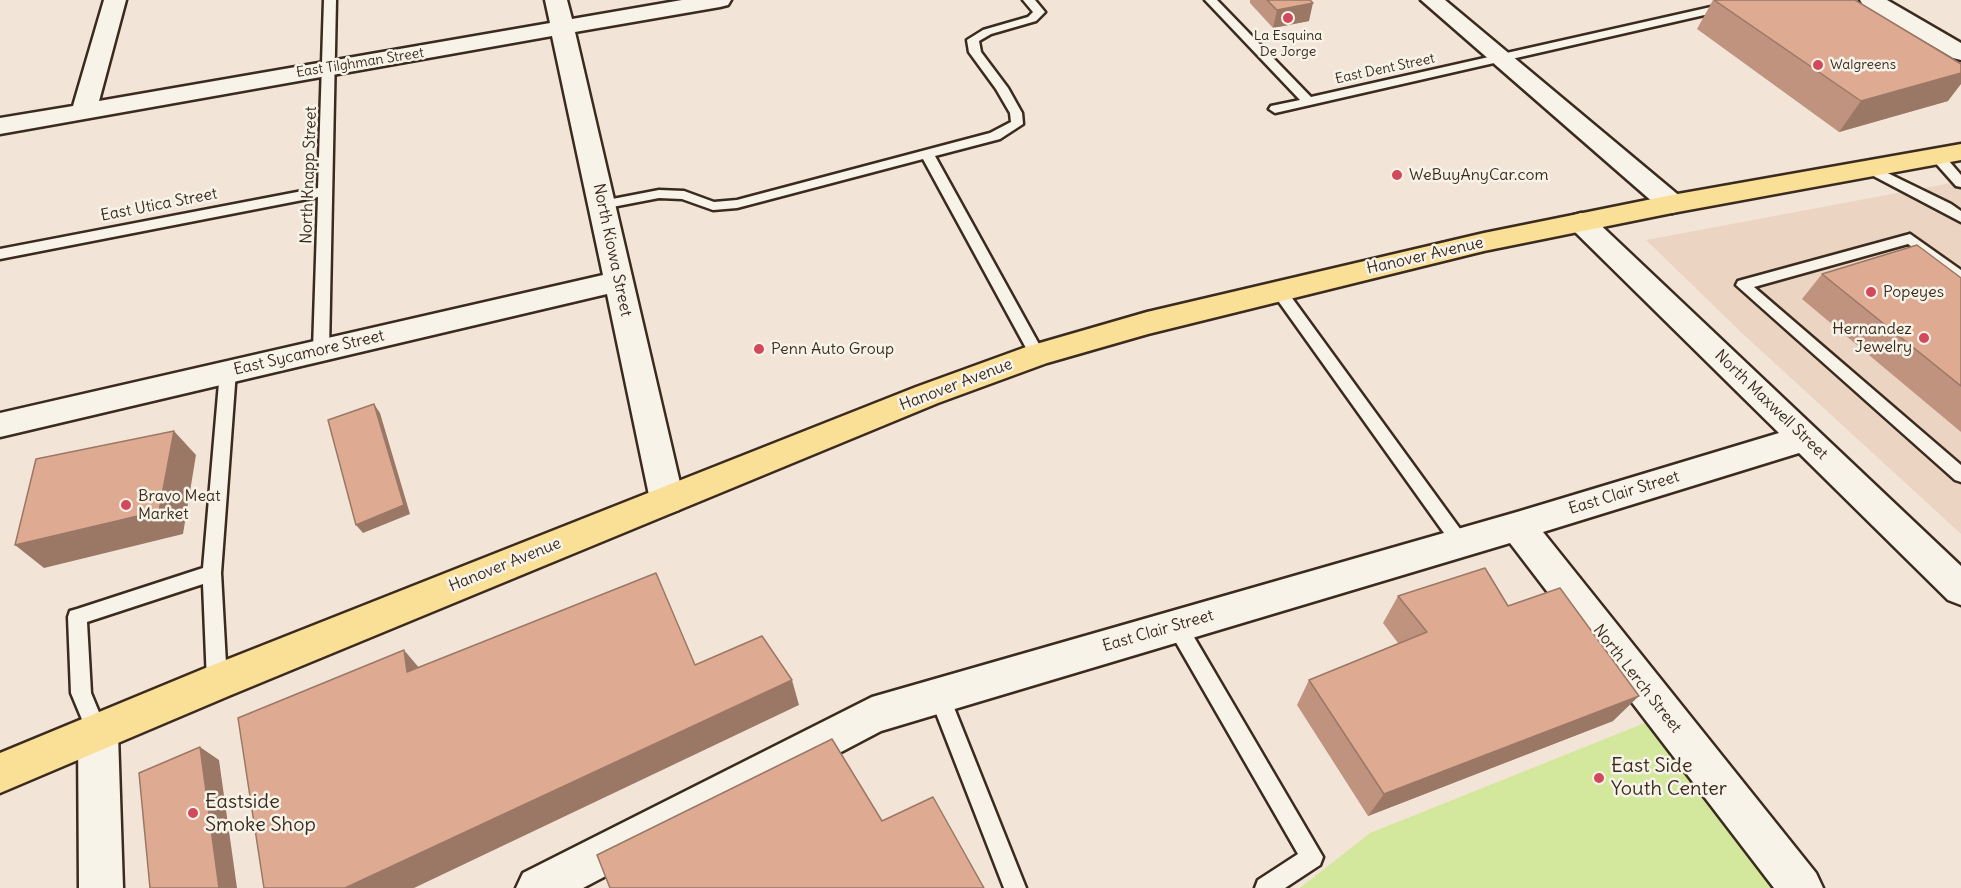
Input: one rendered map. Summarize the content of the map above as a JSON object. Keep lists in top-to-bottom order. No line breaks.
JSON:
{"streets":{"main road":["Hanover Avenue"],"street":["East Tilghman Street","North Kiowa Street","East Sycamore Street","North Maxwell Street","East Clair Street","North Lerch Street"],"lane":["East Dent Street","North Knapp Street","East Utica Street"]},"crossings":[["East Tilghman Street","North Knapp Street"],["East Tilghman Street","North Kiowa Street"],["North Knapp Street","East Utica Street"],["North Knapp Street","East Sycamore Street"],["North Kiowa Street","Hanover Avenue"],["North Kiowa Street","East Sycamore Street"],["Hanover Avenue","North Maxwell Street"],["North Maxwell Street","East Clair Street"],["East Clair Street","North Lerch Street"]],"places":["La Esquina De Jorge","Walgreens","WeBuyAnyCar.com","Popeyes","Hernandez Jewelry","Penn Auto Group","Bravo Meat Market","East Side Youth Center","Eastside Smoke Shop"]}
